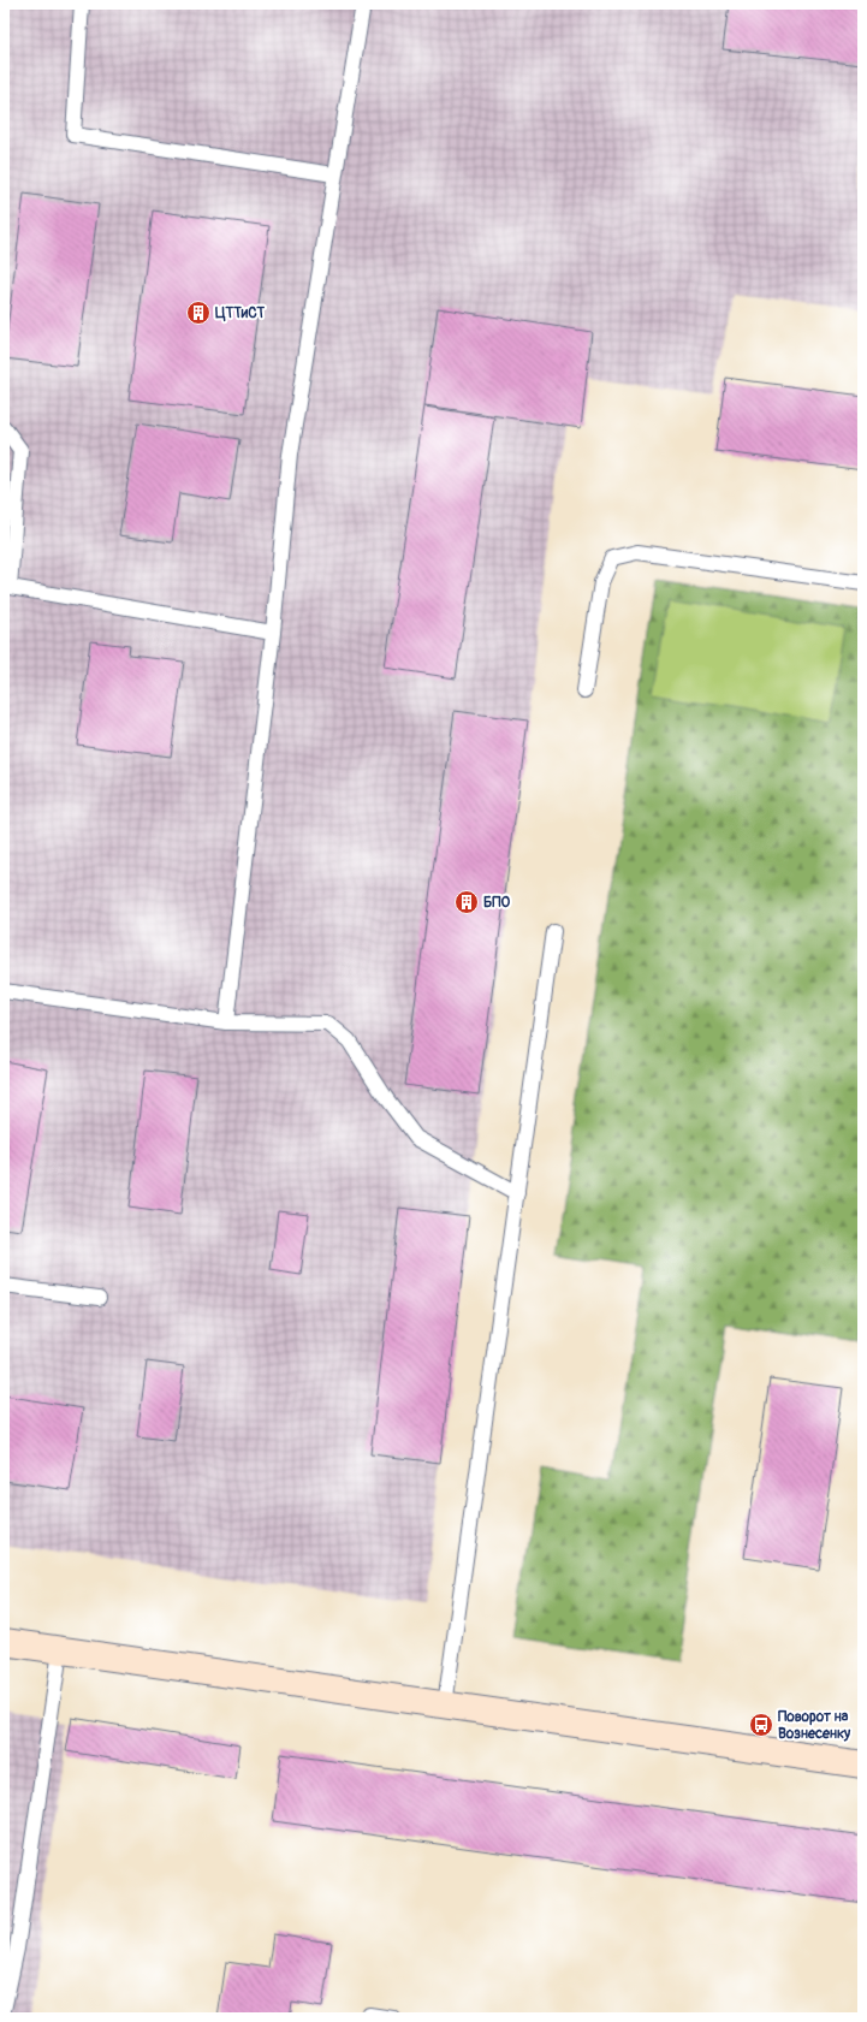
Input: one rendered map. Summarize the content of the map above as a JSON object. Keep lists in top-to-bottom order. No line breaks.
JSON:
{"places":{"building":["ЦТТиСТ","БПО"],"bus stop":["Поворот на Вознесенку"]}}
